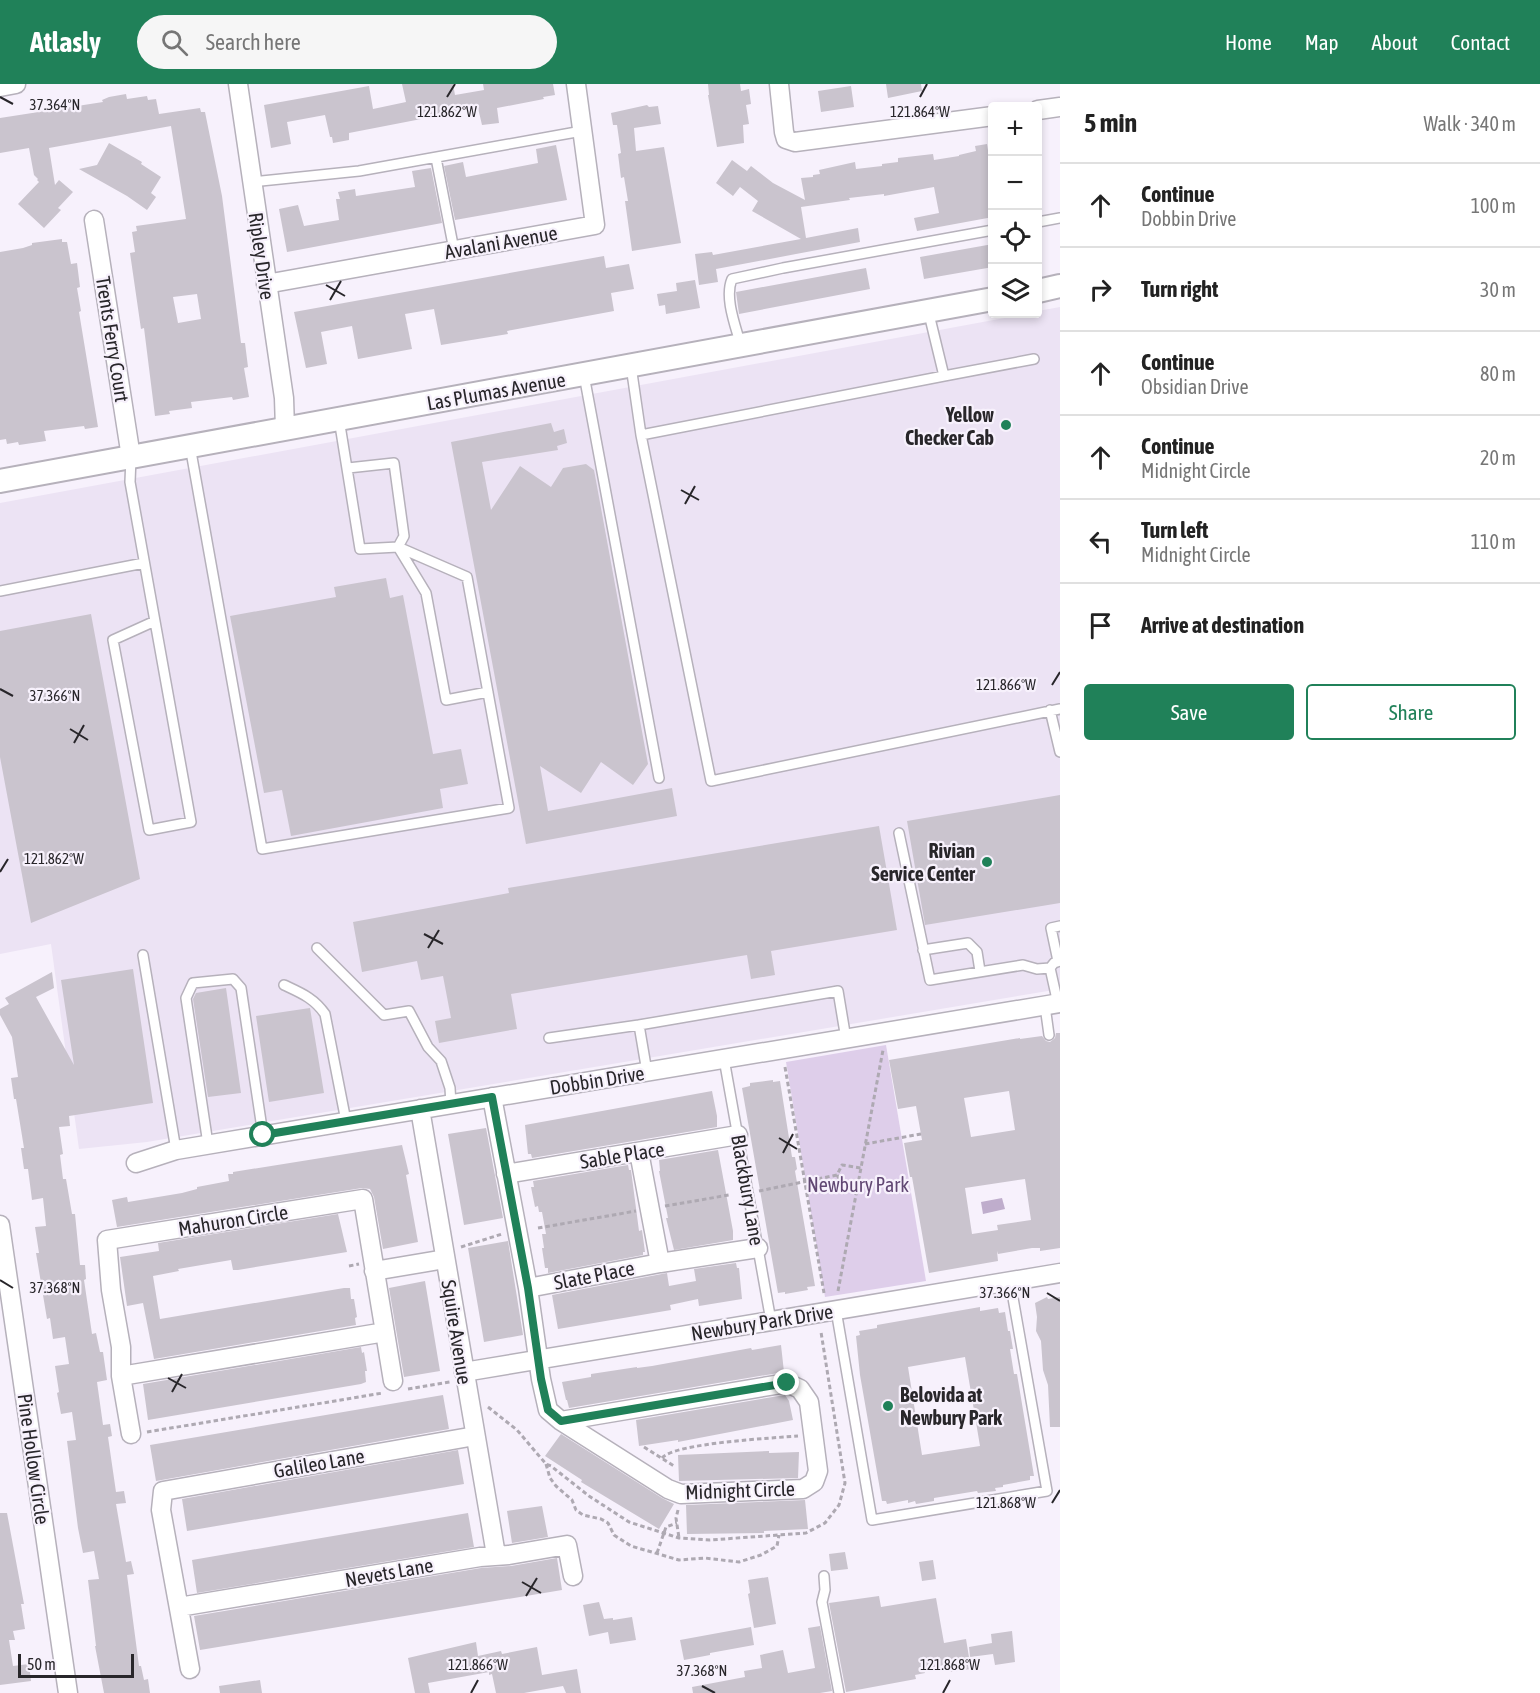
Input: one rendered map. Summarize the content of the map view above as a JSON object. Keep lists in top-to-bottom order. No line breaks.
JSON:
{"streets":{"street":["Avalani Avenue","Ripley Drive","Trents Ferry Court","Las Plumas Avenue","Dobbin Drive","Sable Place","Mahuron Circle","Slate Place","Newbury Park Drive","Squire Avenue","Pine Hollow Circle","Galileo Lane","Midnight Circle","Nevets Lane"],"lane":["Blackbury Lane"]},"crossings":[["Avalani Avenue","Ripley Drive"],["Ripley Drive","Las Plumas Avenue"],["Trents Ferry Court","Las Plumas Avenue"],["Dobbin Drive","Blackbury Lane"],["Dobbin Drive","Squire Avenue"],["Dobbin Drive","Midnight Circle"],["Sable Place","Blackbury Lane"],["Sable Place","Slate Place"],["Sable Place","Midnight Circle"],["Blackbury Lane","Slate Place"],["Blackbury Lane","Newbury Park Drive"],["Slate Place","Midnight Circle"],["Newbury Park Drive","Squire Avenue"],["Newbury Park Drive","Midnight Circle"],["Squire Avenue","Galileo Lane"],["Squire Avenue","Nevets Lane"],["Galileo Lane","Nevets Lane"]],"parks":["Newbury Park"],"places":["Yellow Checker Cab","Rivian Service Center","Belovida at Newbury Park"],"scale_bar":"50 m","page":{"header":"Atlasly","search":"Search here","nav":["Home","Map","About","Contact"],"heading":["5 min","Walk · 340 m"],"map_buttons":["+","−"],"list":[["Continue","Dobbin Drive","100 m"],["Turn right","30 m"],["Continue","Obsidian Drive","80 m"],["Continue","Midnight Circle","20 m"],["Turn left","Midnight Circle","110 m"],"Arrive at destination"],"buttons":["Save","Share"],"scale":"50 m"},"coordinates":["37.364°N","121.862°W","121.864°W","121.866°W","37.366°N","37.368°N","121.868°W"]}
